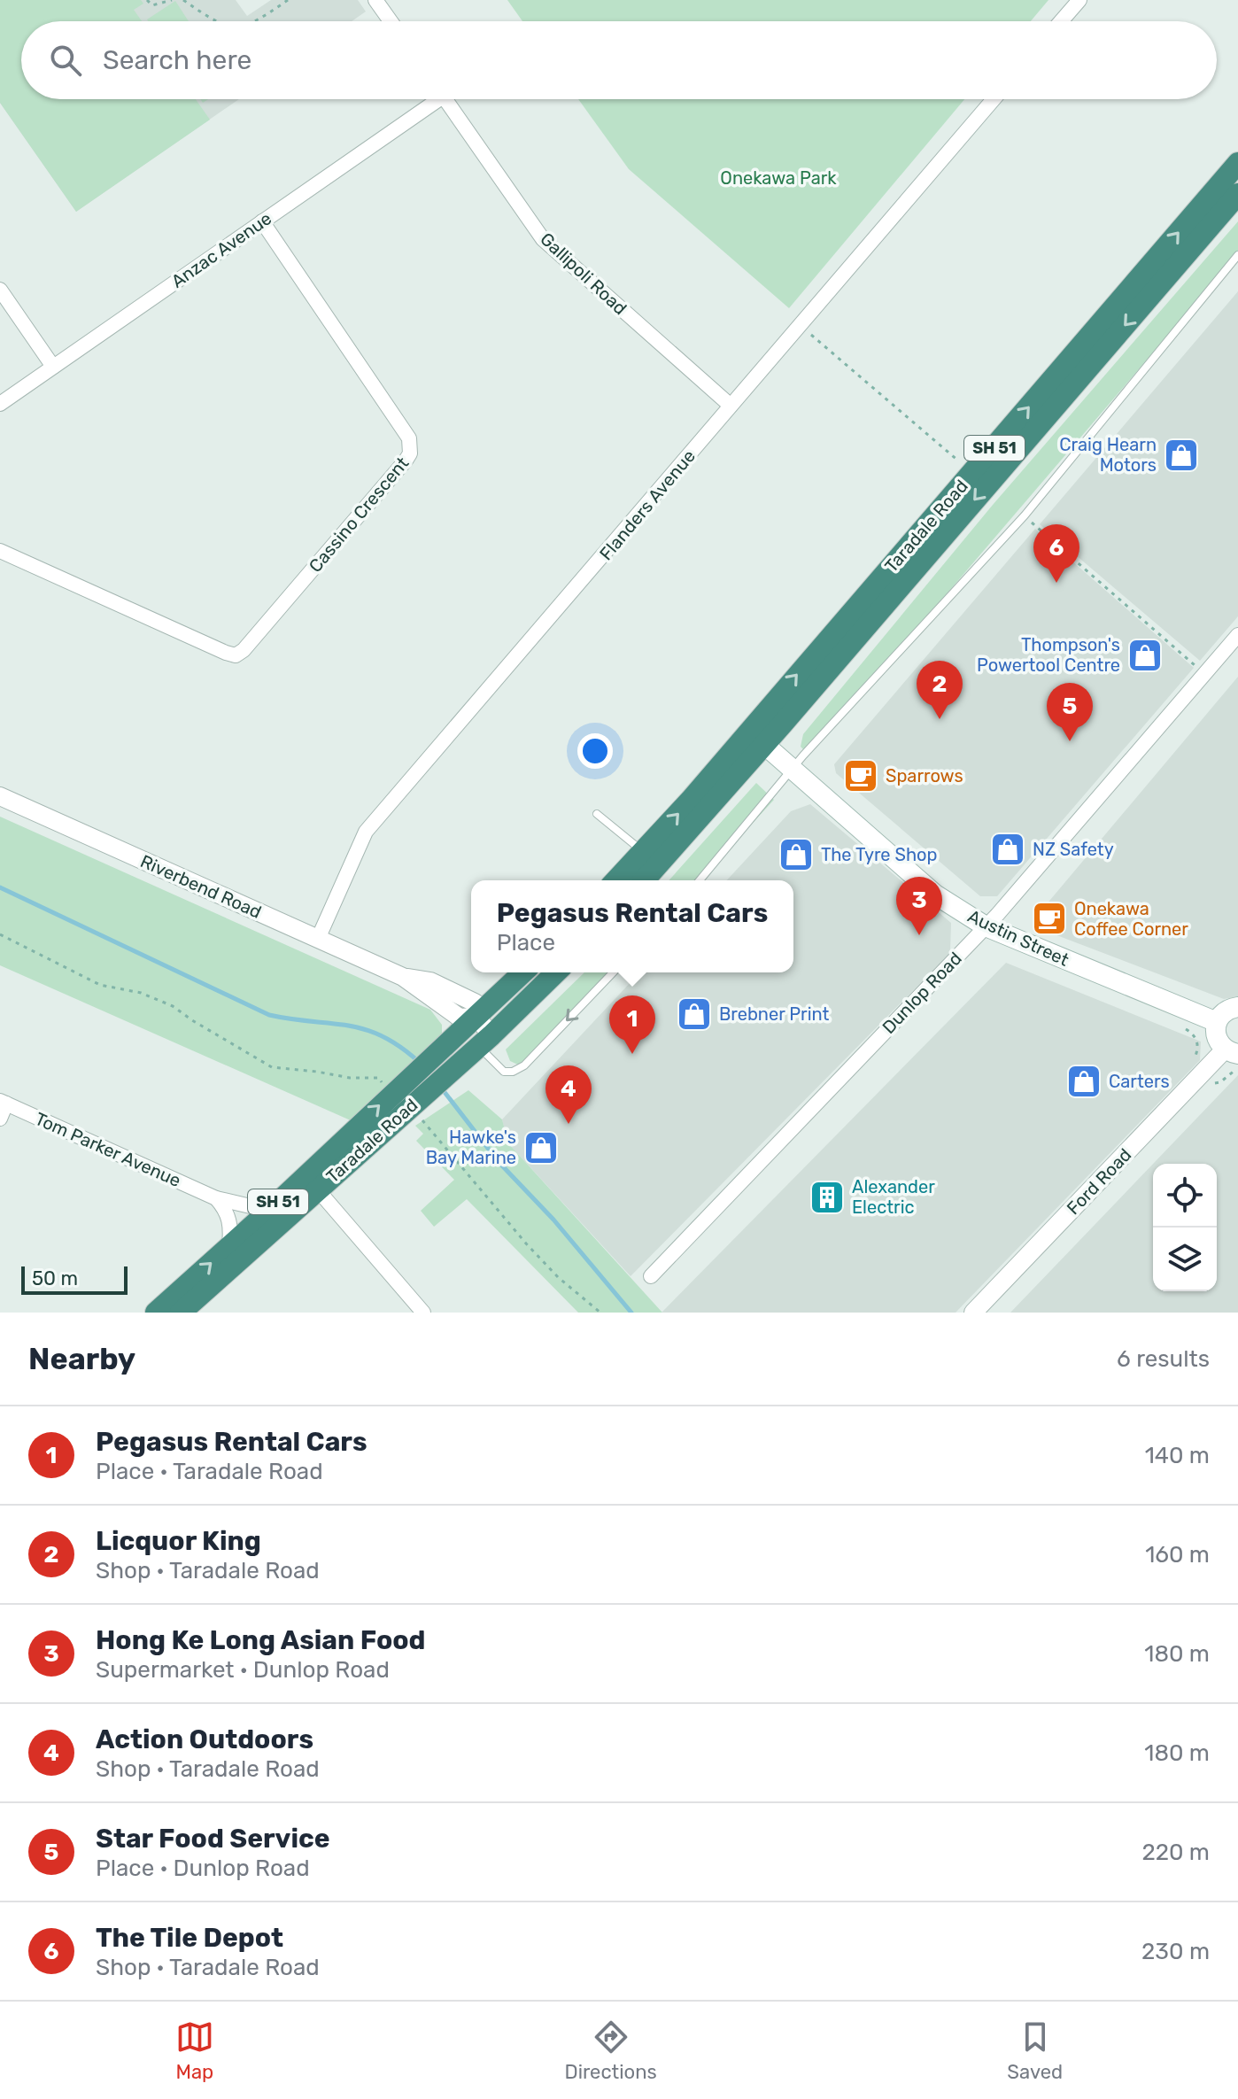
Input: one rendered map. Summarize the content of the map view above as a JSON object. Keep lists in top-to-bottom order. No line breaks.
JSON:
{"streets":{"highway":["SH 51","Taradale Road"],"main road":["Austin Street"],"street":["Anzac Avenue","Gallipoli Road","Flanders Avenue","Cassino Crescent","Riverbend Road","Dunlop Road","Tom Parker Avenue","Ford Road"]},"crossings":[["Anzac Avenue","Cassino Crescent"],["Gallipoli Road","Flanders Avenue"],["Flanders Avenue","Riverbend Road"],["Taradale Road","Riverbend Road"],["Taradale Road","Austin Street"],["Taradale Road","Tom Parker Avenue"],["Austin Street","Dunlop Road"]],"parks":["Onekawa Park"],"places":{"shop":["Craig Hearn Motors","Thompson's Powertool Centre","NZ Safety","The Tyre Shop","Brebner Print","Carters","Hawke's Bay Marine"],"cafe":["Sparrows","Onekawa Coffee Corner"],"building":["Alexander Electric"]},"scale_bar":"50 m","page":{"search":"Search here","pins":["6","2","5","3","1","4"],"popup":["Pegasus Rental Cars","Place"],"scale":"50 m","heading":["Nearby","6 results"],"list":[{"mark":"1","name":"Pegasus Rental Cars","note":"Place · Taradale Road","value":"140 m"},{"mark":"2","name":"Licquor King","note":"Shop · Taradale Road","value":"160 m"},{"mark":"3","name":"Hong Ke Long Asian Food","note":"Supermarket · Dunlop Road","value":"180 m"},{"mark":"4","name":"Action Outdoors","note":"Shop · Taradale Road","value":"180 m"},{"mark":"5","name":"Star Food Service","note":"Place · Dunlop Road","value":"220 m"},{"mark":"6","name":"The Tile Depot","note":"Shop · Taradale Road","value":"230 m"}],"nav":["Map","Directions","Saved"]}}
